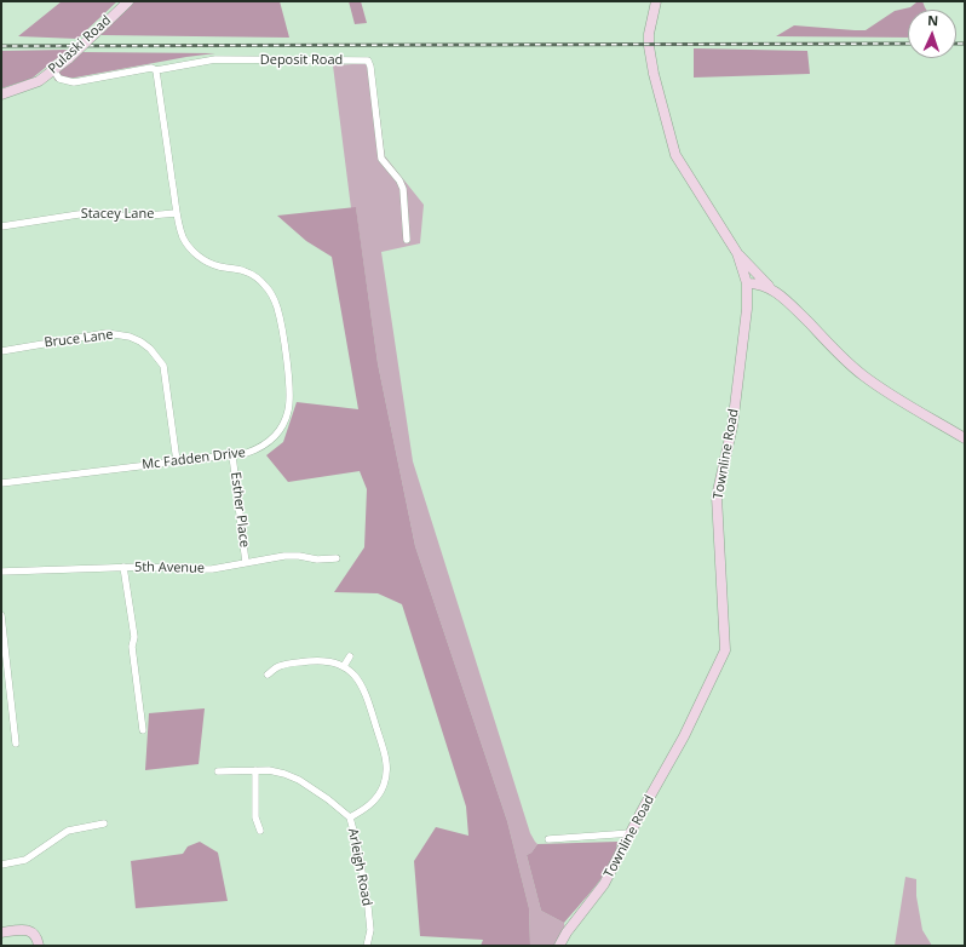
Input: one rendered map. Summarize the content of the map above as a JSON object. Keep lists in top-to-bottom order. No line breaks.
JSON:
{"streets":{"main road":["Pulaski Road","Townline Road"],"street":["Deposit Road","Stacey Lane","Bruce Lane","Mc Fadden Drive","Esther Place","5th Avenue","Arleigh Road"]},"crossings":[["Pulaski Road","Deposit Road"],["Deposit Road","Mc Fadden Drive"],["Stacey Lane","Mc Fadden Drive"],["Bruce Lane","Mc Fadden Drive"],["Mc Fadden Drive","Esther Place"],["Esther Place","5th Avenue"]],"north":"top"}
